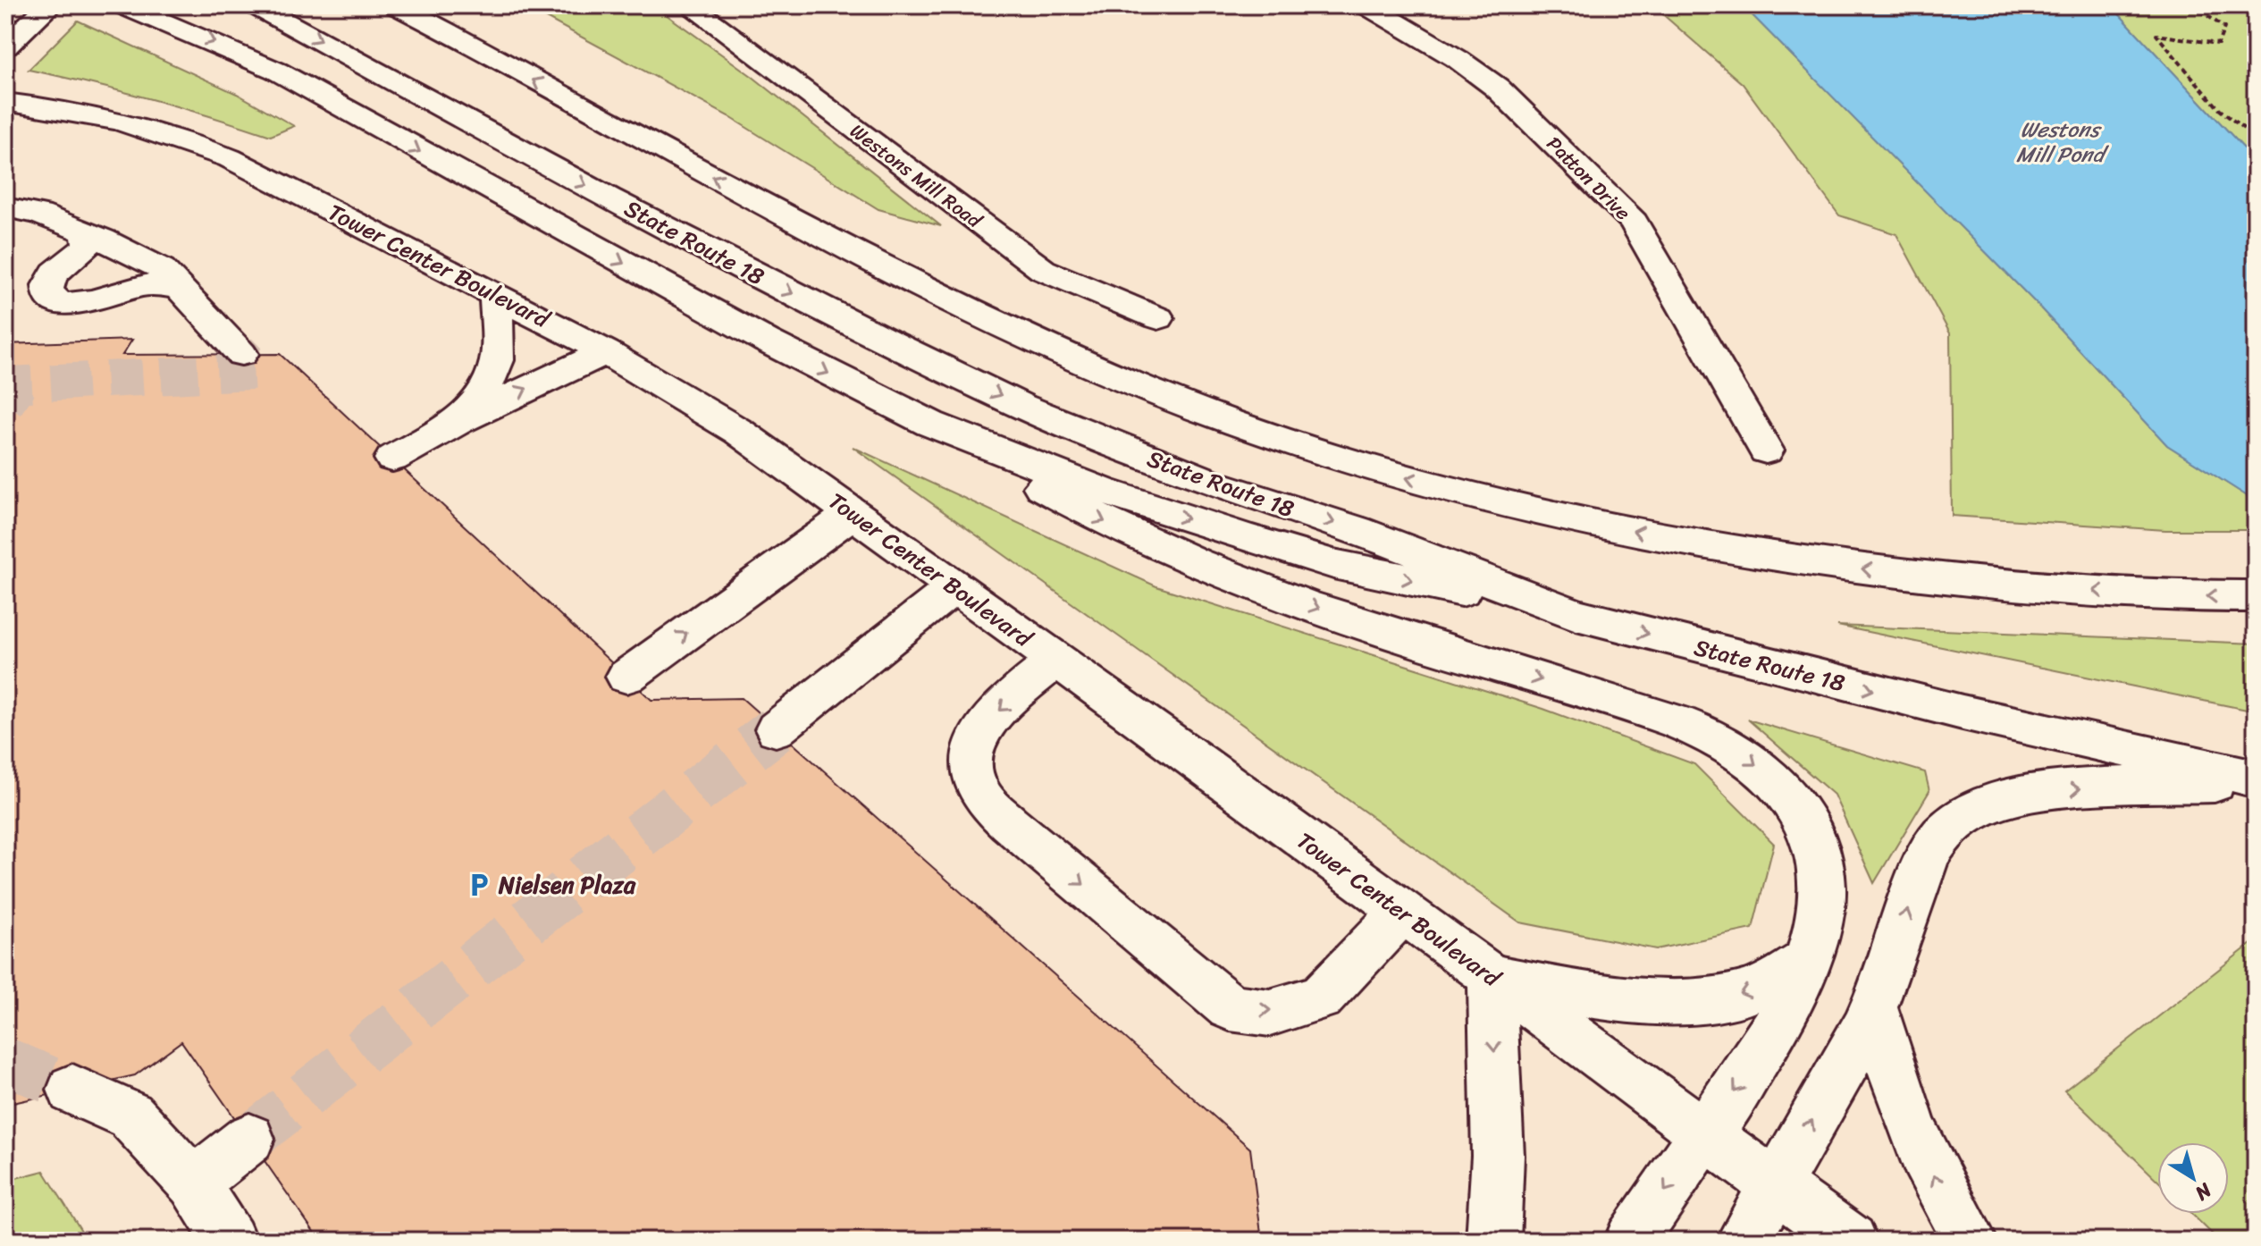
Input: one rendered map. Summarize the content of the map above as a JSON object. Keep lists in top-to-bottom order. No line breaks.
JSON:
{"streets":{"main road":["Westons Mill Road","Patton Drive","State Route 18","Tower Center Boulevard"]},"water":["Westons Mill Pond"],"places":{"parking":["Nielsen Plaza"]},"north":"bottom right"}
